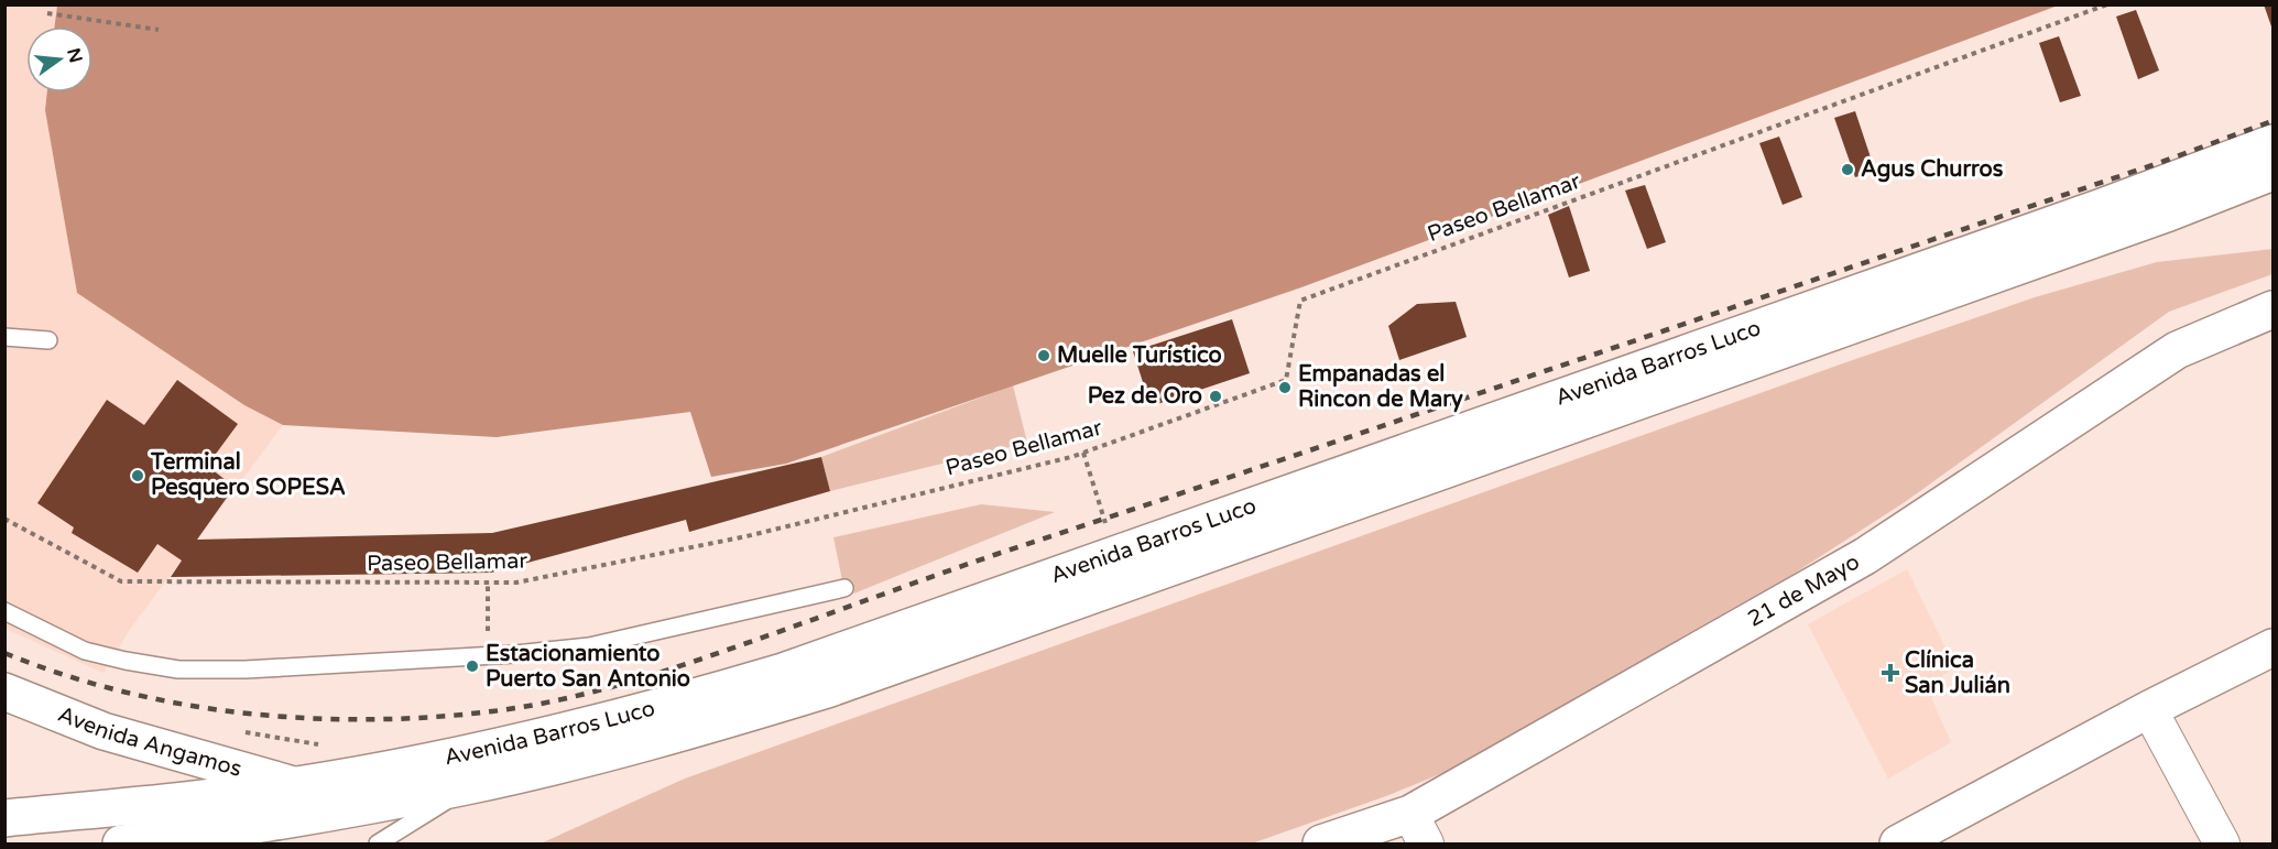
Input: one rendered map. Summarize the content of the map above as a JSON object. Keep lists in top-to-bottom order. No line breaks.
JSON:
{"streets":{"main road":["Avenida Barros Luco","21 de Mayo","Avenida Angamos"],"path":["Paseo Bellamar"]},"crossings":[["Avenida Barros Luco","Avenida Angamos"]],"places":{"other":["Agus Churros","Muelle Turístico","Empanadas el Rincon de Mary","Pez de Oro","Terminal Pesquero SOPESA","Estacionamiento Puerto San Antonio"],"health":["Clínica San Julián"]},"north":"right"}
